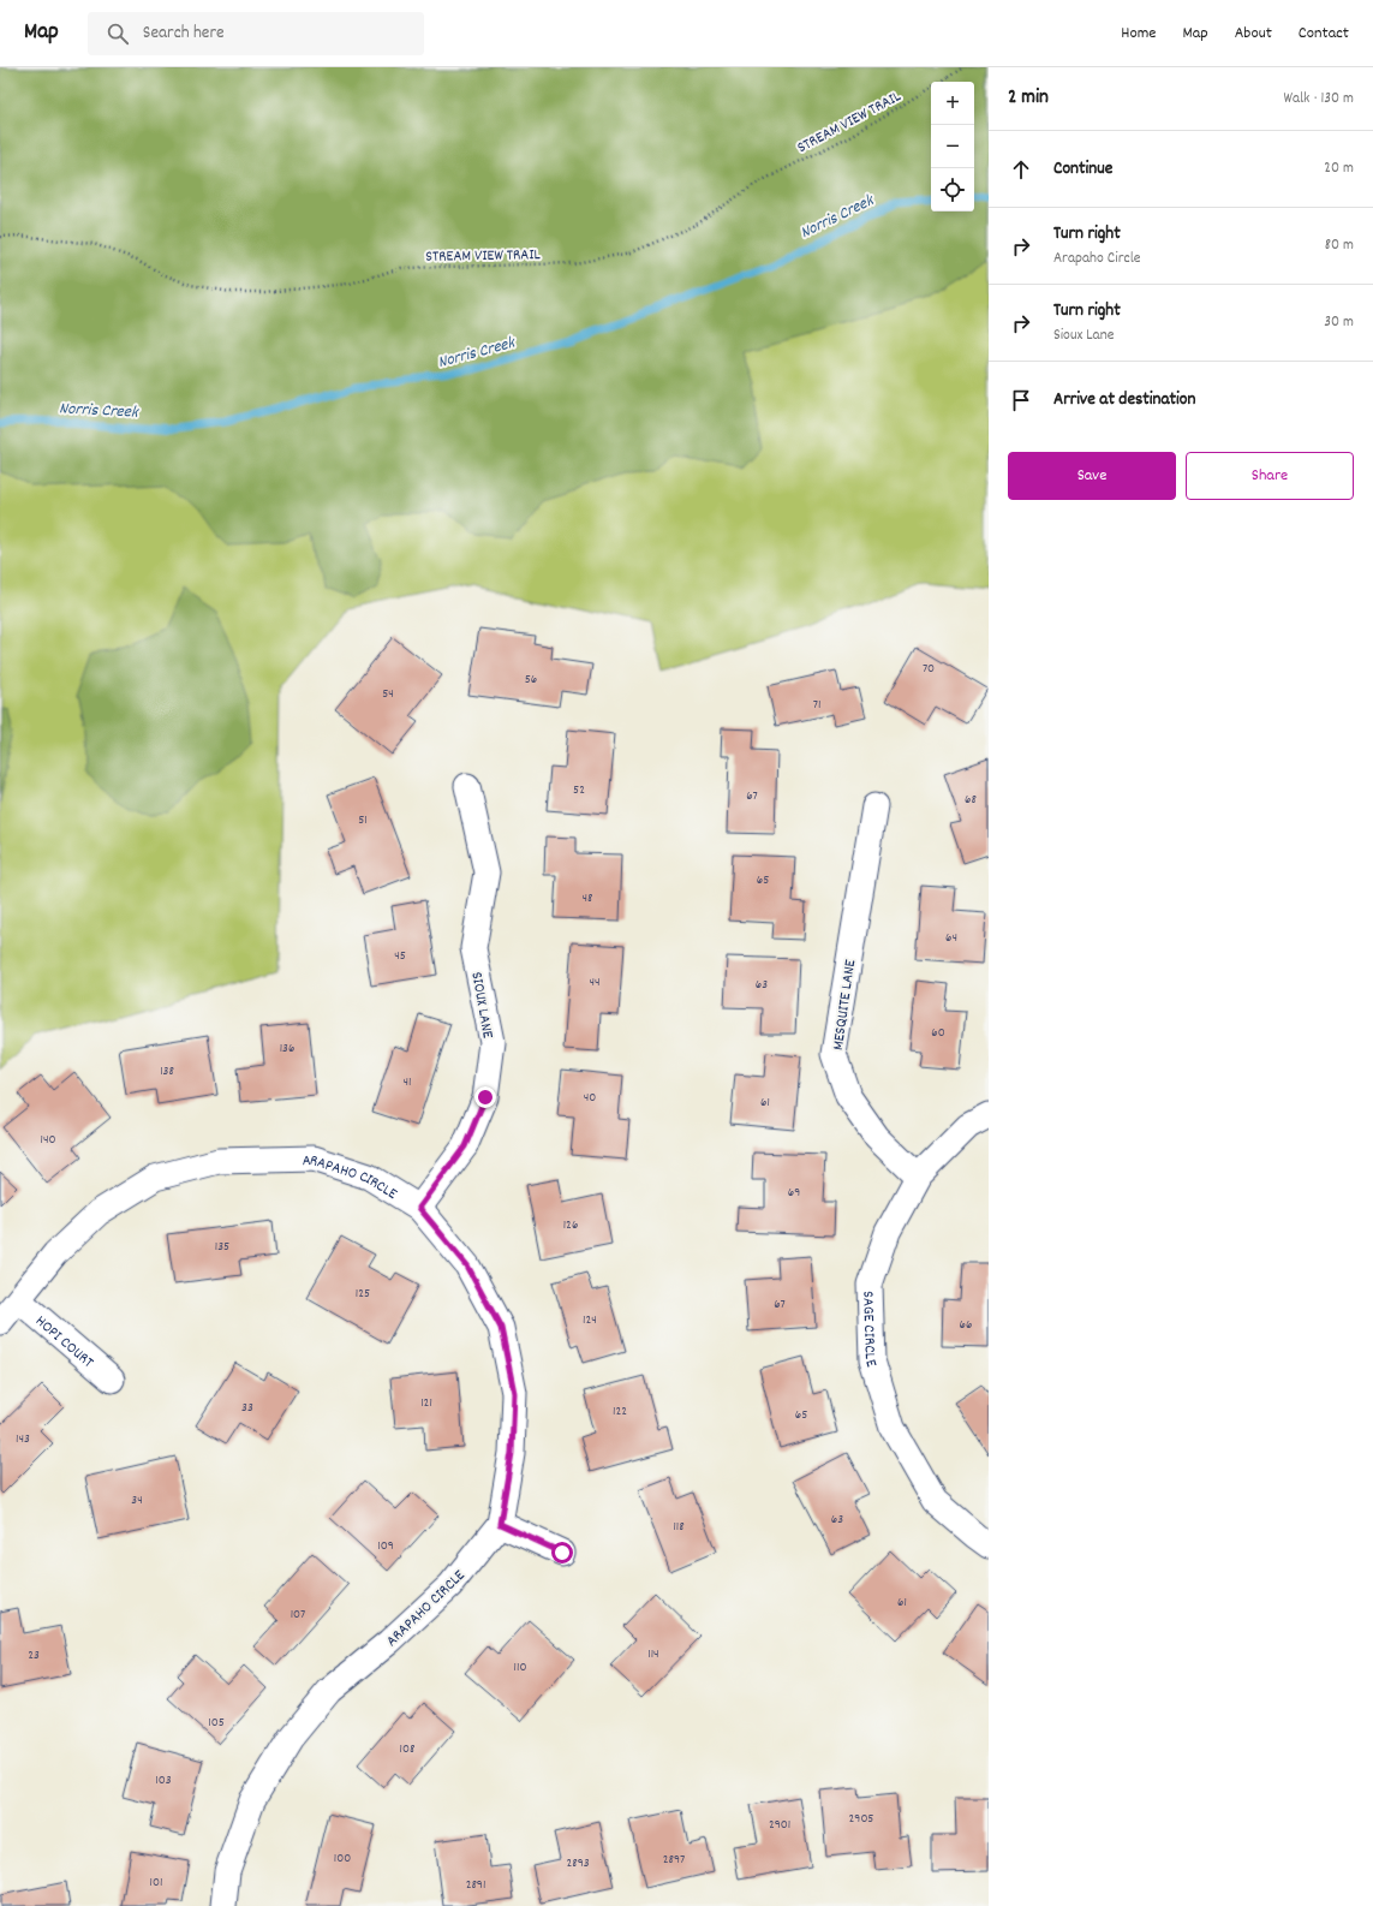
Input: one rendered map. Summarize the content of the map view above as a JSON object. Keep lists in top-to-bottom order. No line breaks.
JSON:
{"streets":{"street":["SIOUX LANE","MESQUITE LANE","ARAPAHO CIRCLE","SAGE CIRCLE","HOPI COURT"],"path":["STREAM VIEW TRAIL"]},"crossings":[["SIOUX LANE","ARAPAHO CIRCLE"],["MESQUITE LANE","SAGE CIRCLE"],["ARAPAHO CIRCLE","HOPI COURT"]],"water":["Norris Creek"],"house_numbers":["70","56","54","71","52","67","68","51","65","48","64","45","44","63","60","136","138","41","40","61","140","69","126","135","125","67","124","66","121","33","122","65","143","34","63","118","109","61","107","114","23","110","105","108","103","2905","2901","100","2897","2893","101","2891"],"page":{"header":"Map","search":"Search here","nav":["Home","Map","About","Contact"],"heading":["2 min","Walk · 130 m"],"map_buttons":["+","−"],"list":[["Continue","20 m"],["Turn right","Arapaho Circle","80 m"],["Turn right","Sioux Lane","30 m"],"Arrive at destination"],"buttons":["Save","Share"]}}
